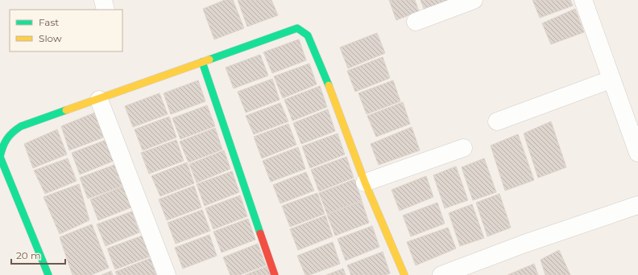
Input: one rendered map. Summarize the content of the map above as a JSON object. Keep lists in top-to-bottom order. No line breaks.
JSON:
{"legend":["Fast","Slow"],"scale_bar":"20 m"}
